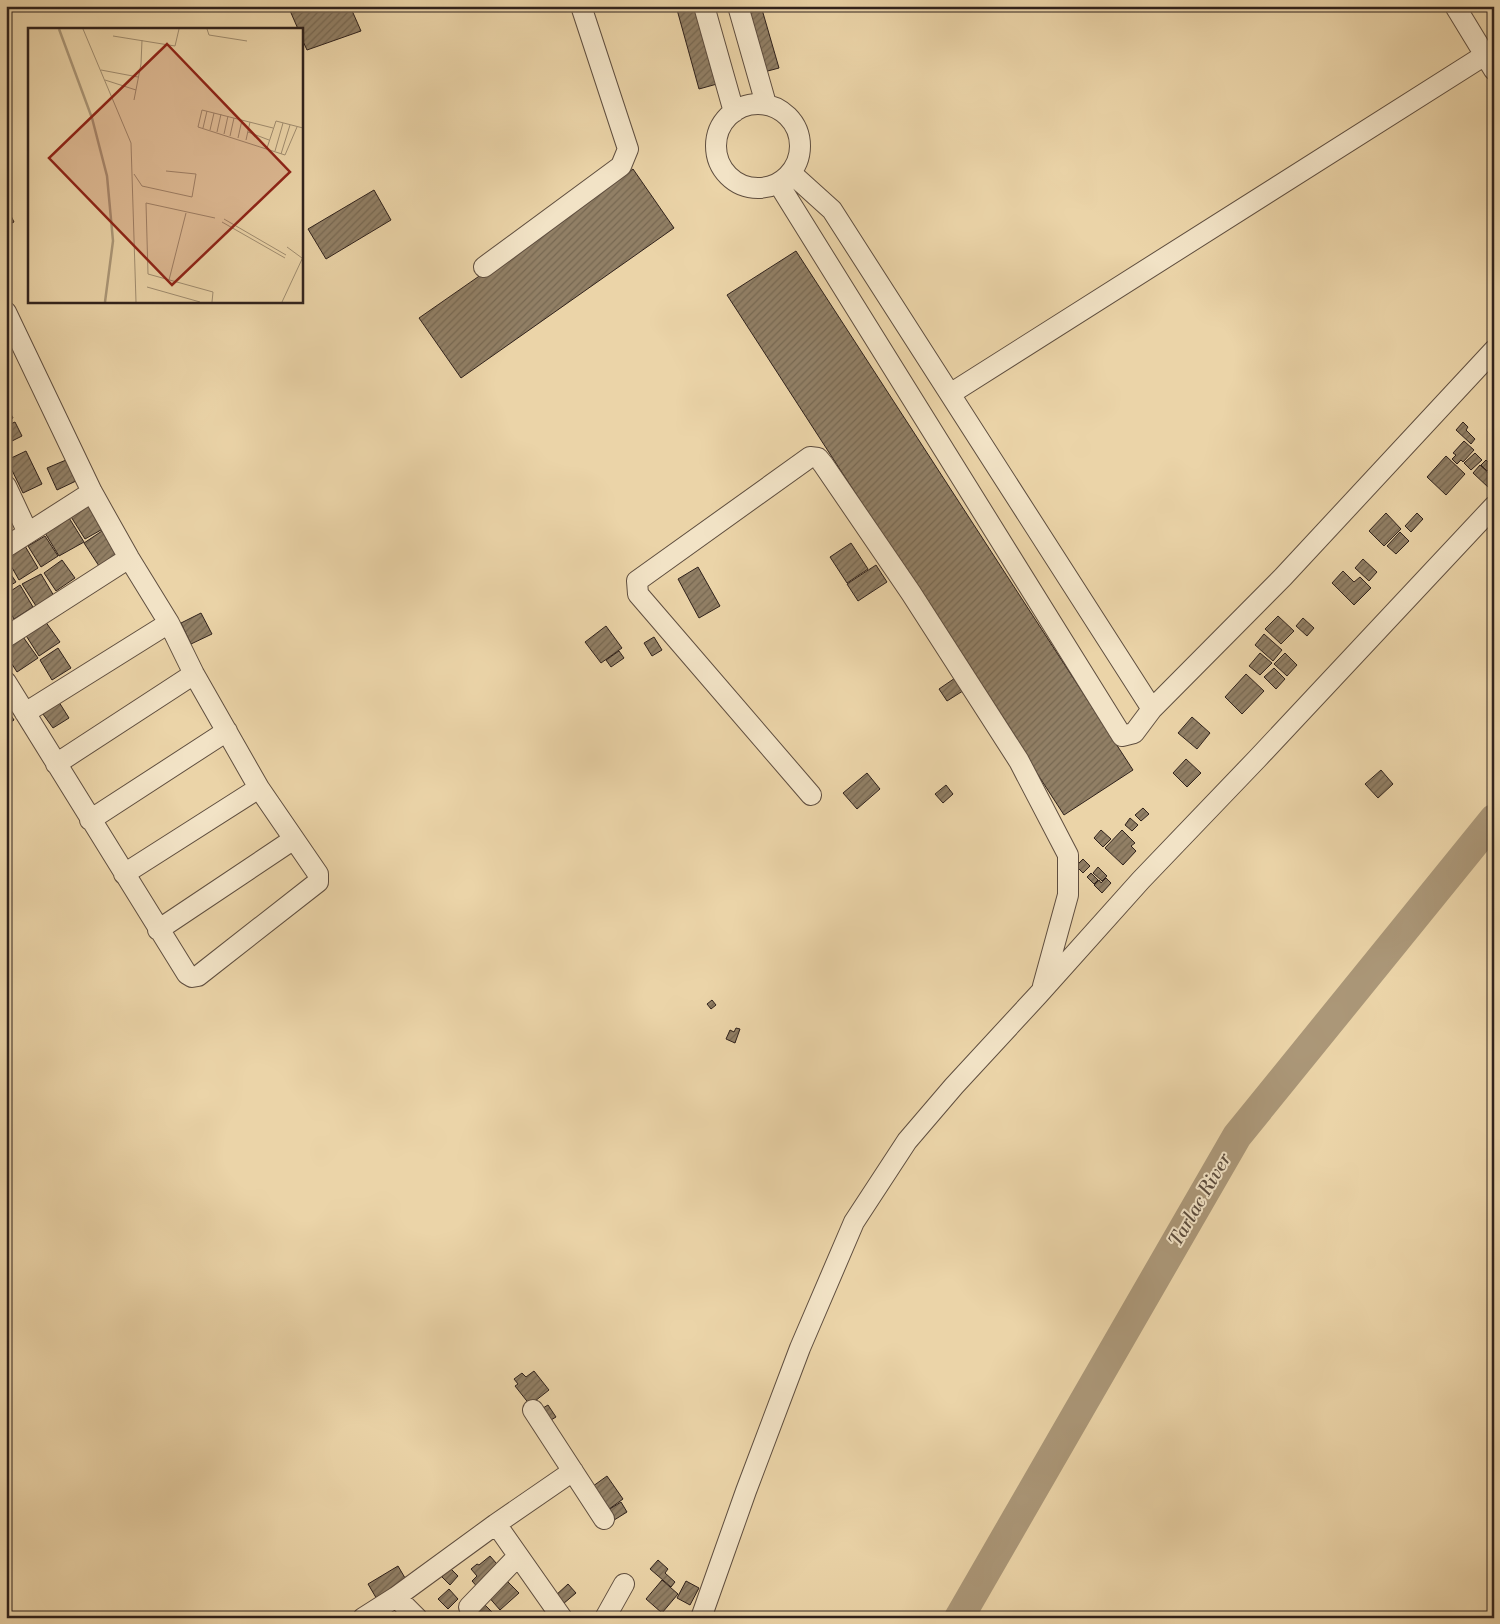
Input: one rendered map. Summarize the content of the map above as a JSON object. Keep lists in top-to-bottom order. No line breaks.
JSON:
{"water":["Tarlac River"]}
